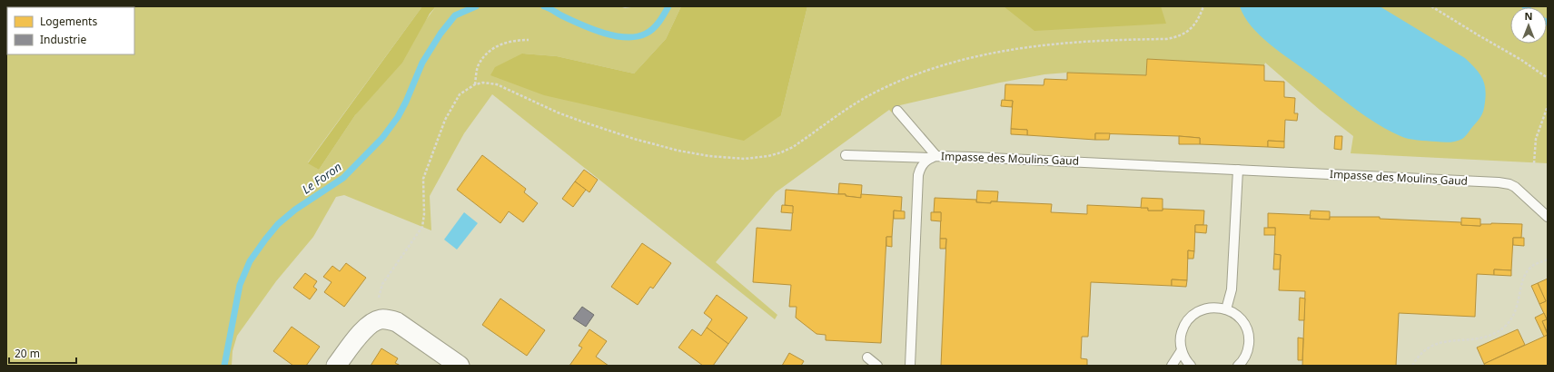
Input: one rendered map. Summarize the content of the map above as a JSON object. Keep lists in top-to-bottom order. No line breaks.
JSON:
{"streets":{"lane":["Impasse des Moulins Gaud"]},"water":["Le Foron"],"legend":["Logements","Industrie"],"scale_bar":"20 m","north":"top"}
